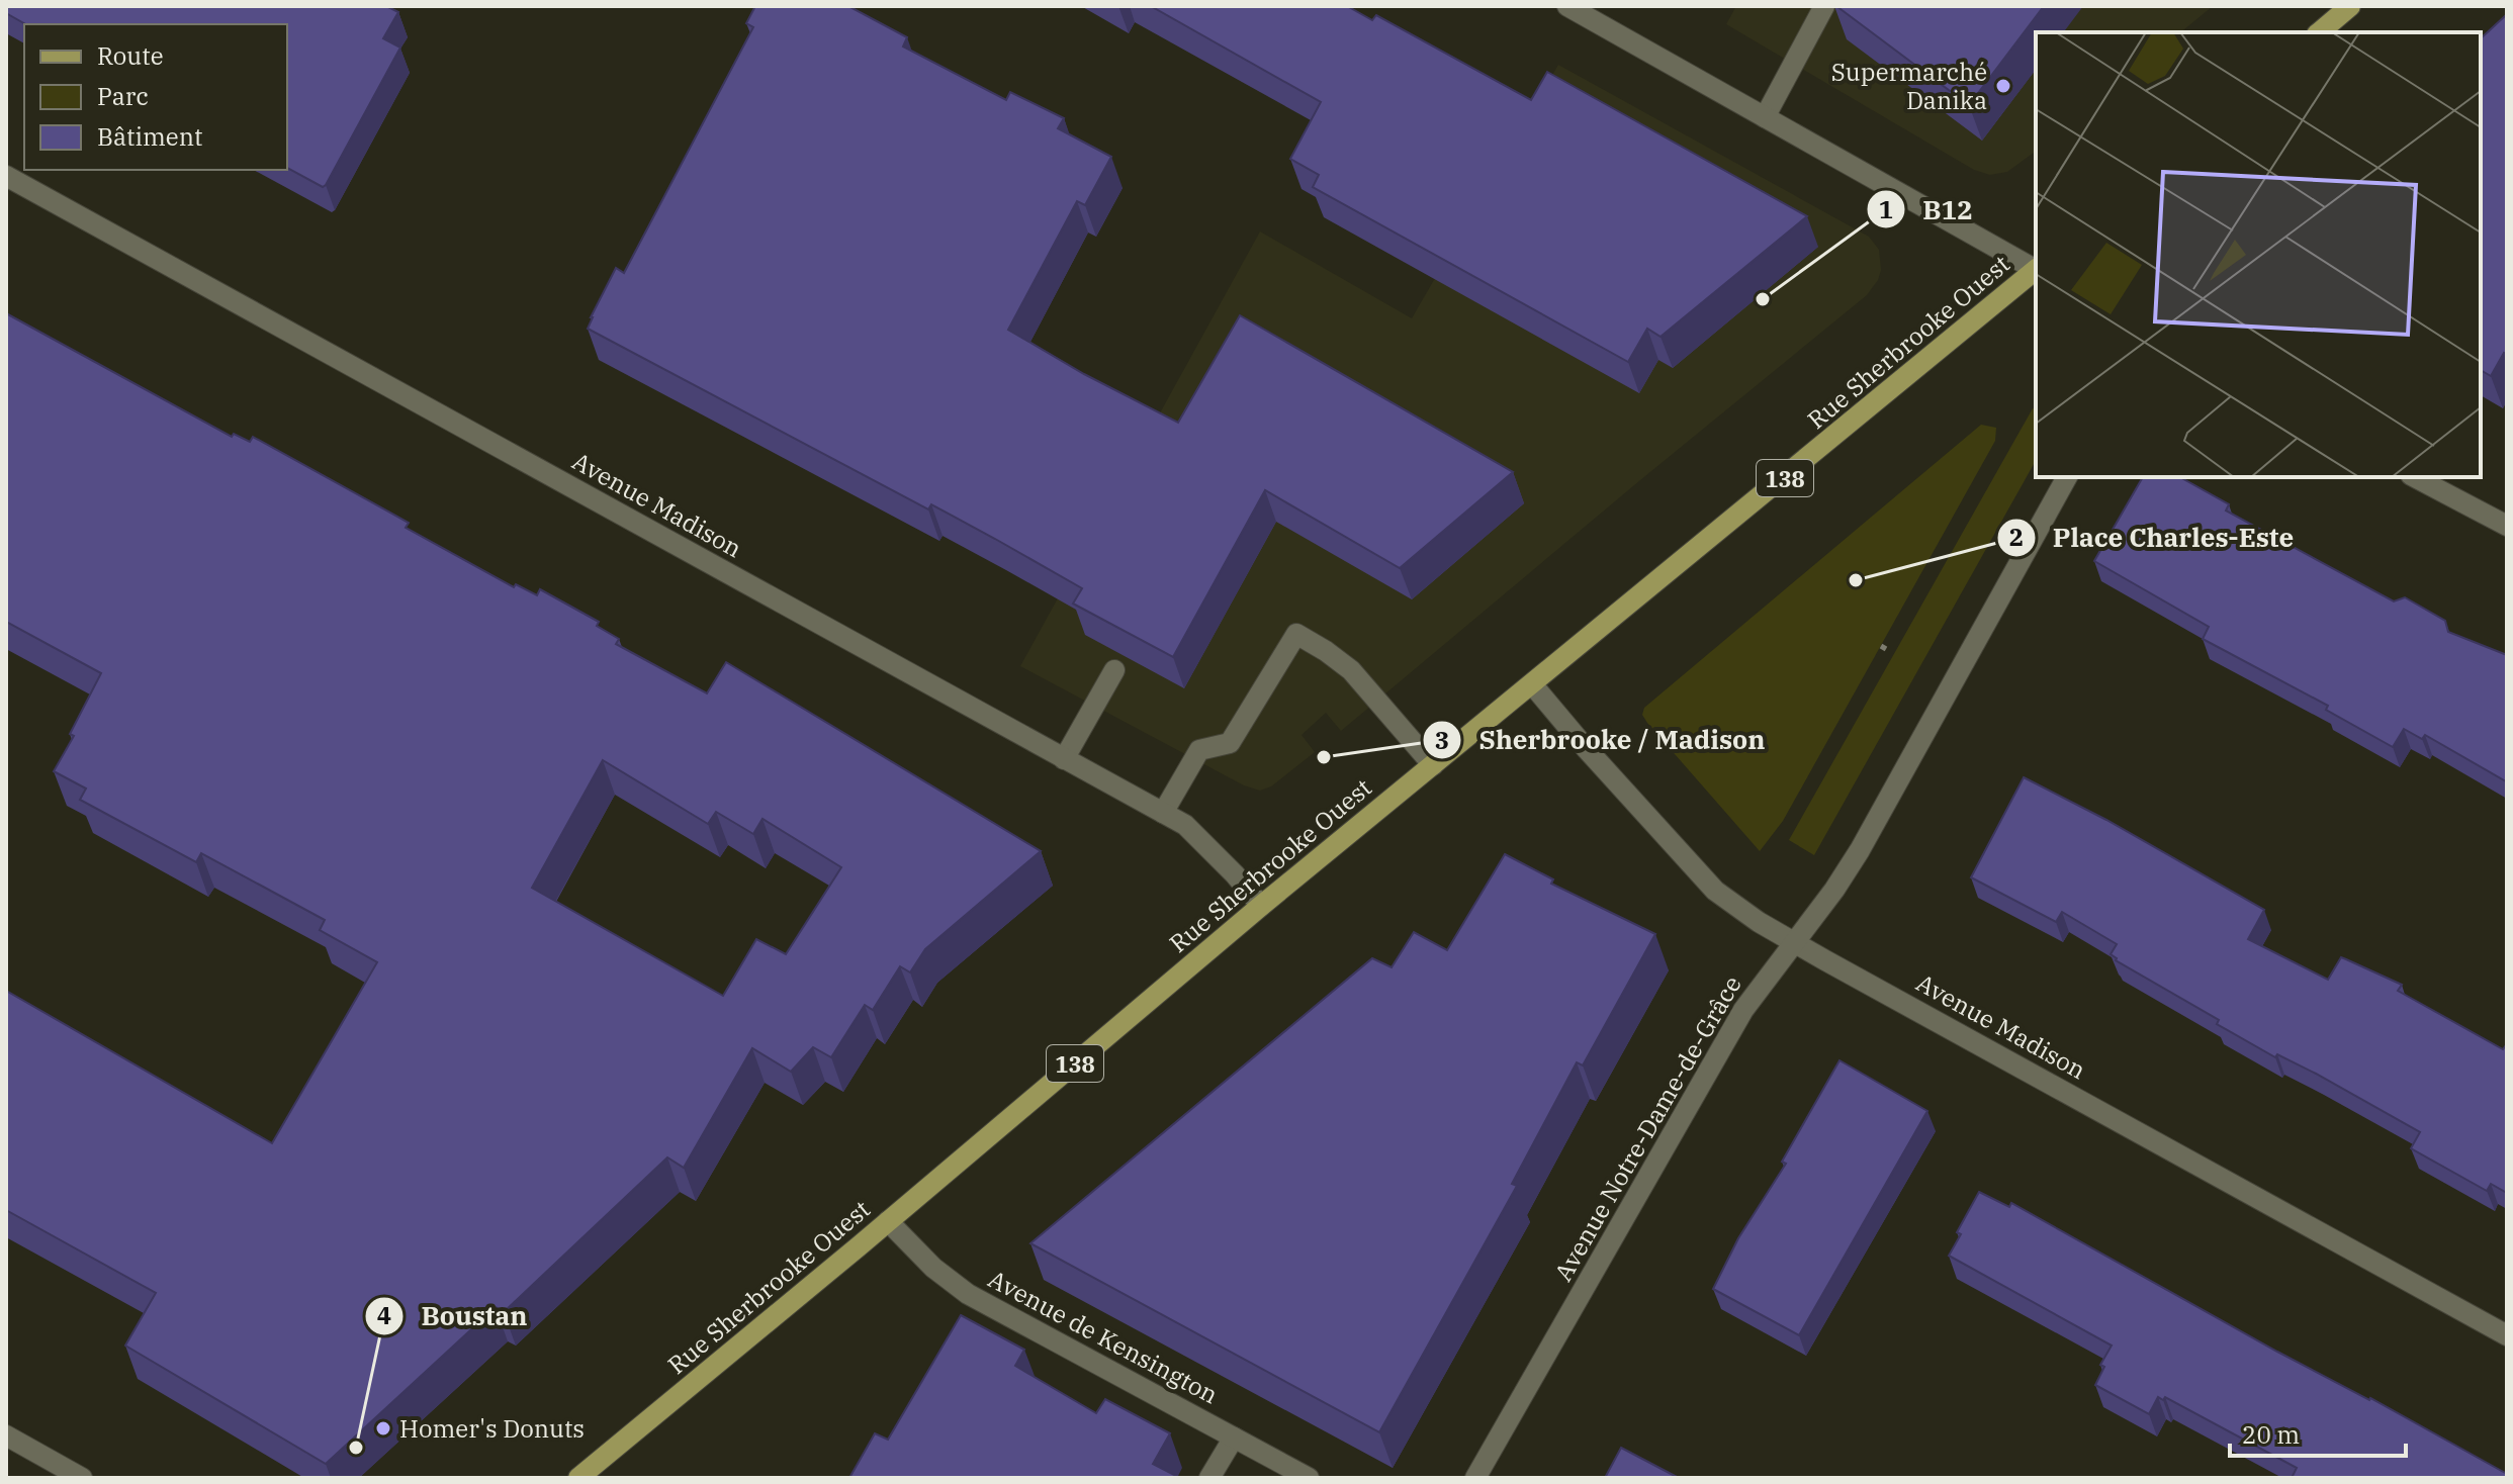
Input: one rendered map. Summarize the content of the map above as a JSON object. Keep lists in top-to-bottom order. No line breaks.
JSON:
{"streets":{"main road":["Rue Sherbrooke Ouest","138"],"street":["Avenue Madison","Avenue Notre-Dame-de-Grâce","Avenue de Kensington"]},"crossings":[["Rue Sherbrooke Ouest","Avenue Madison"],["Rue Sherbrooke Ouest","Avenue de Kensington"],["Avenue Madison","Avenue Notre-Dame-de-Grâce"]],"places":["Supermarché Danika","B12","Place Charles-Este","Sherbrooke / Madison","Homer's Donuts","Boustan"],"legend":["Route","Parc","Bâtiment"],"scale_bar":"20 m"}
